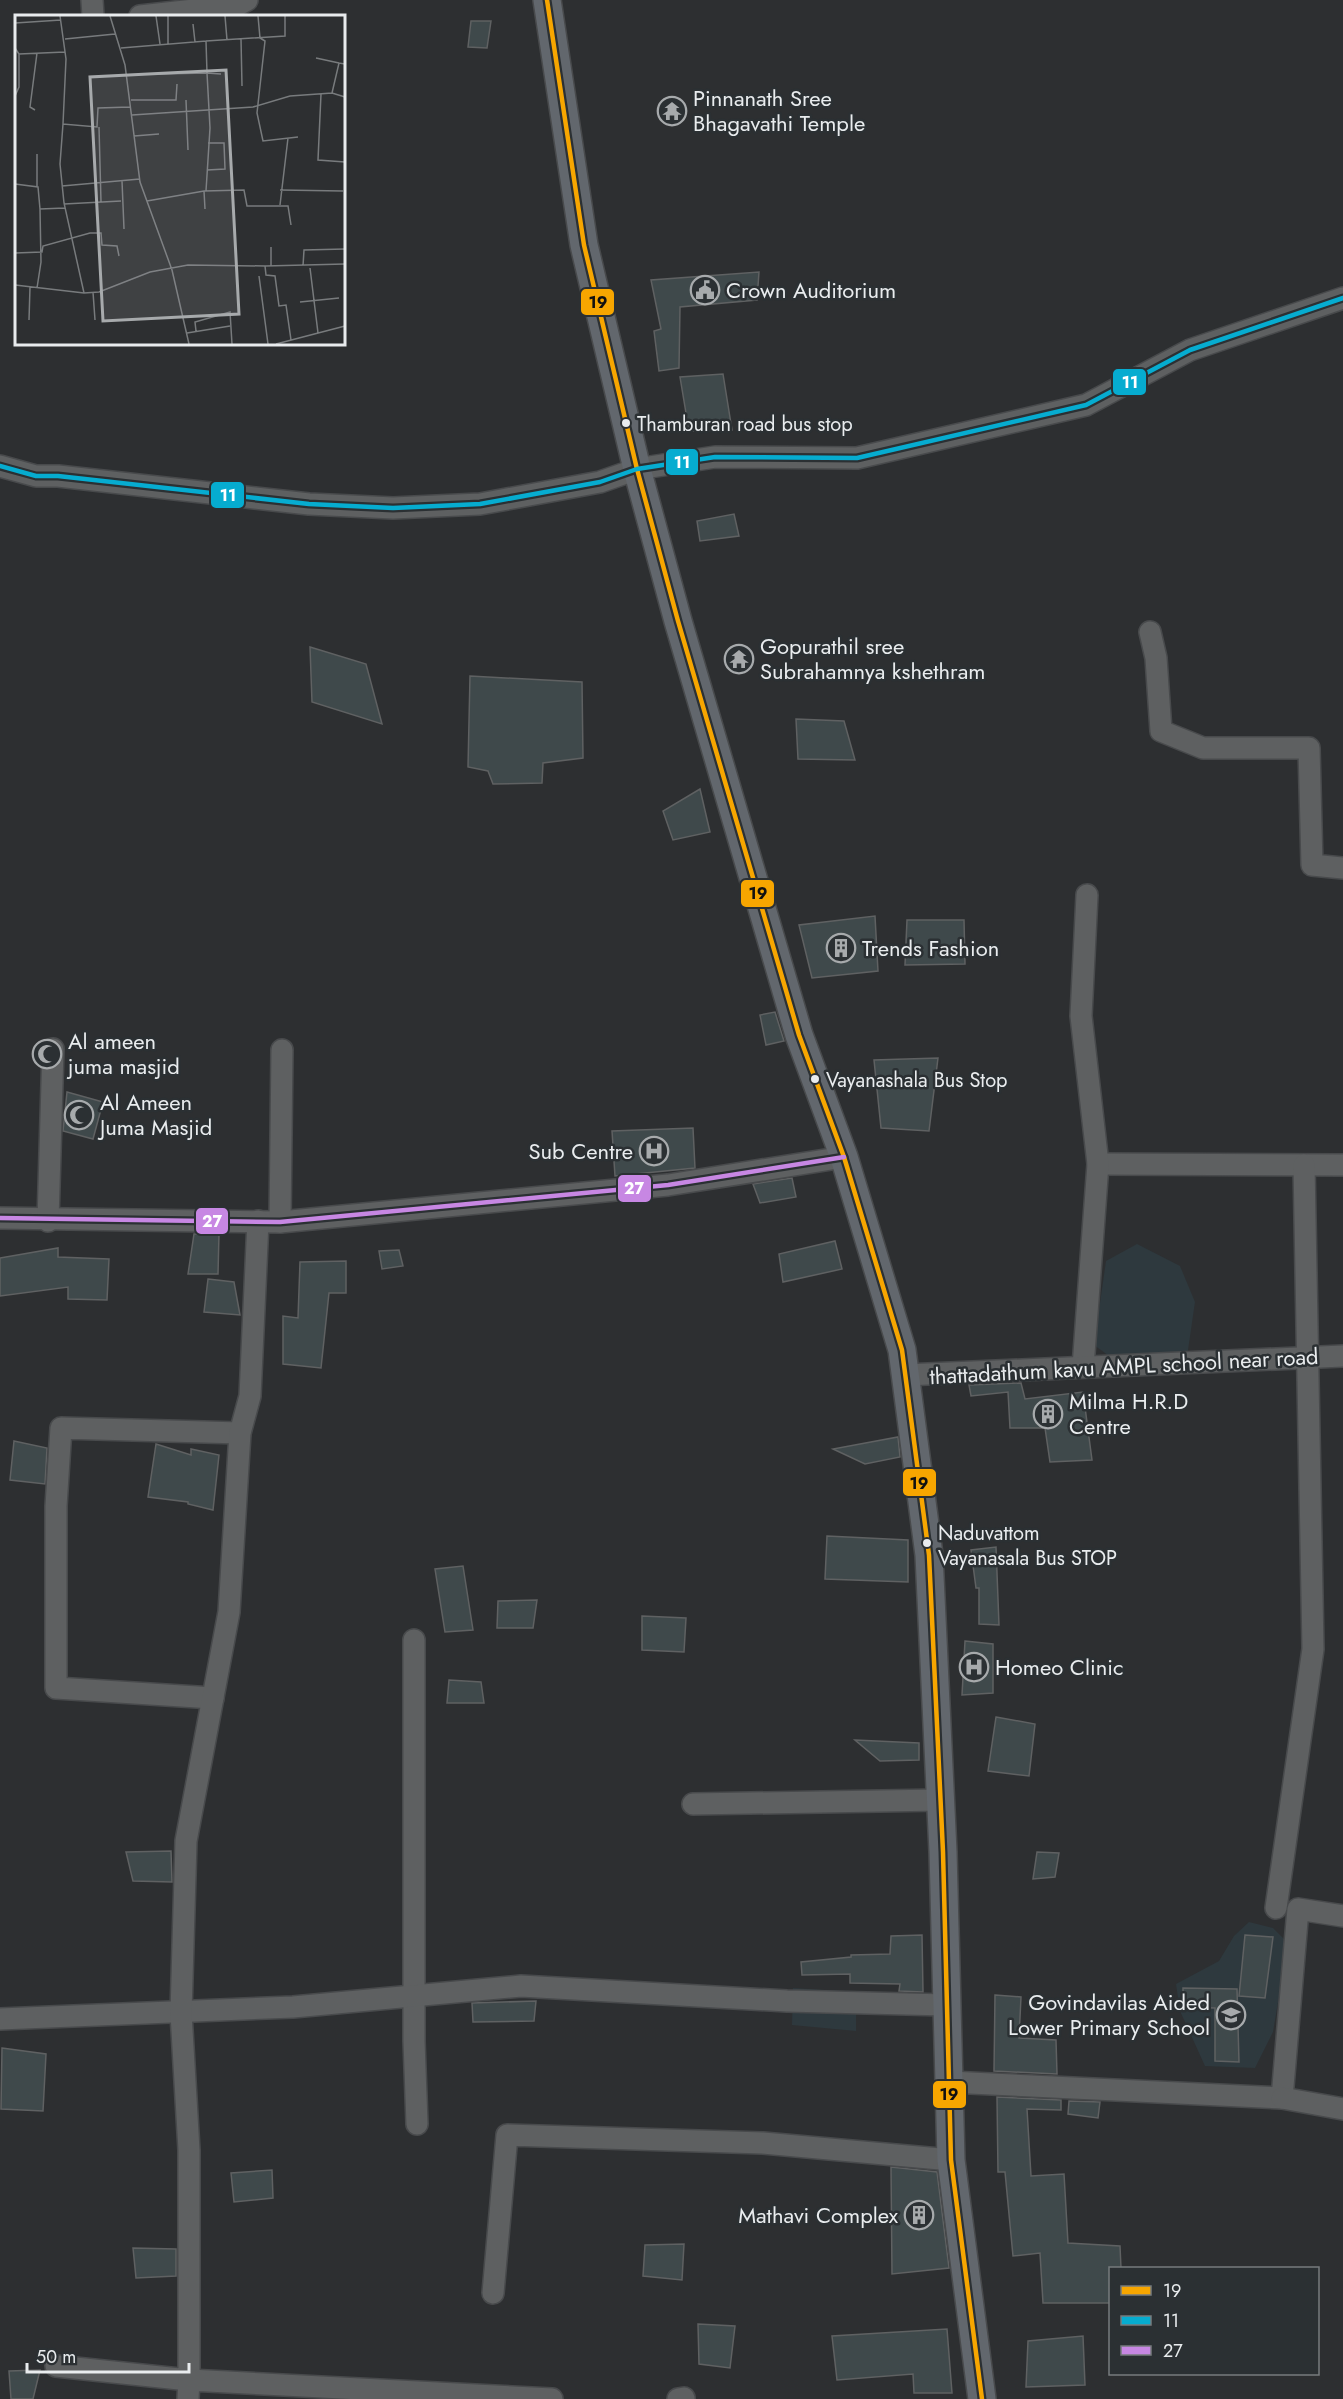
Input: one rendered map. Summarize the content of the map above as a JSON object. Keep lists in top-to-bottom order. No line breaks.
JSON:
{"streets":{"street":["thattadathum kavu AMPL school near road"]},"places":{"temple":["Pinnanath Sree Bhagavathi Temple","Gopurathil sree Subrahamnya kshethram"],"public building":["Crown Auditorium"],"other":["Thamburan road bus stop","Vayanashala Bus Stop","Naduvattom Vayanasala Bus STOP"],"building":["Trends Fashion","Milma H.R.D Centre","Mathavi Complex"],"mosque":["Al ameen juma masjid","Al Ameen Juma Masjid"],"hospital":["Sub Centre","Homeo Clinic"],"school or university":["Govindavilas Aided Lower Primary School"]},"lines":["transit line 19","transit line 11","transit line 27"],"legend":["19","11","27"],"scale_bar":"50 m"}
